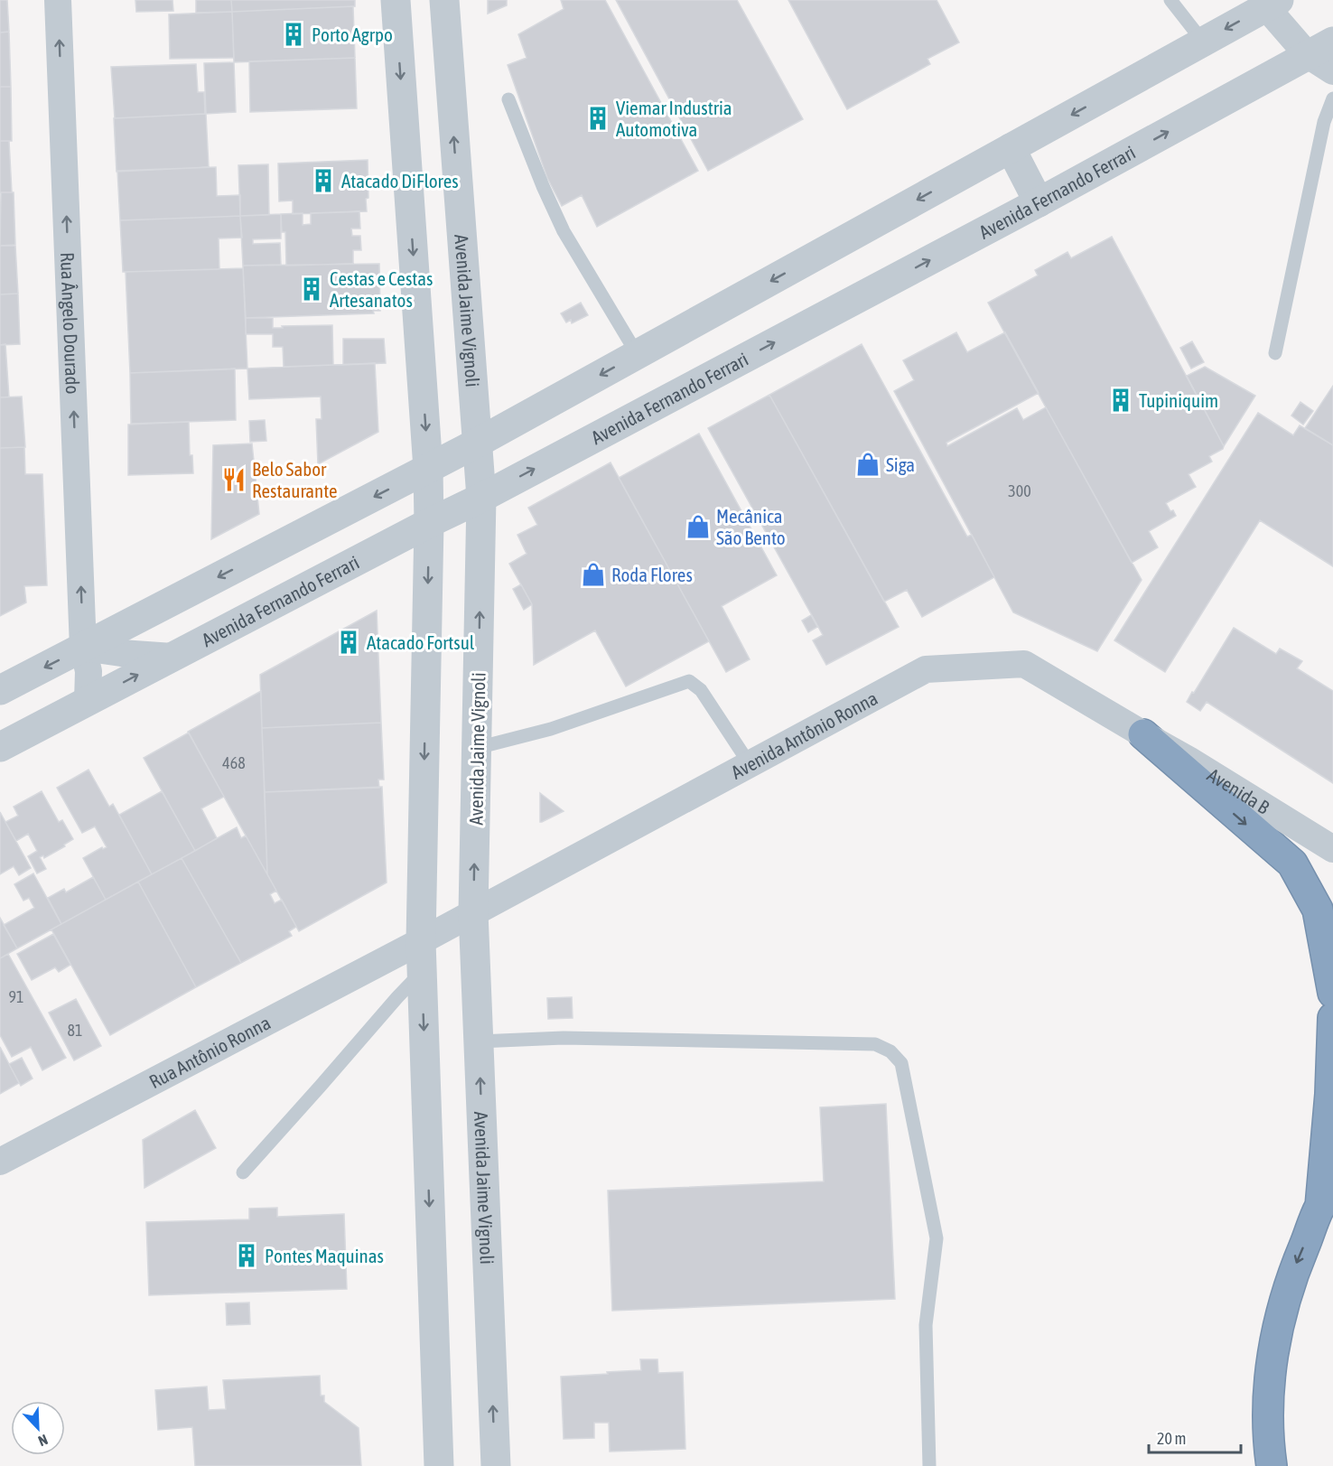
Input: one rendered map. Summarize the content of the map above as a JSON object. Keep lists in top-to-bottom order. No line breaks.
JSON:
{"streets":{"street":["Avenida Fernando Ferrari","Avenida Jaime Vignoli","Rua Ângelo Dourado","Avenida Antônio Ronna","Avenida B","Rua Antônio Ronna"]},"crossings":[["Avenida Fernando Ferrari","Avenida Jaime Vignoli"],["Avenida Fernando Ferrari","Rua Ângelo Dourado"],["Avenida Jaime Vignoli","Avenida Antônio Ronna"],["Avenida Antônio Ronna","Avenida B"],["Avenida Antônio Ronna","Rua Antônio Ronna"]],"one_way":["Rua Ângelo Dourado"],"places":{"building":["Porto Agrpo","Viemar Industria Automotiva","Atacado DiFlores","Cestas e Cestas Artesanatos","Tupiniquim","Atacado Fortsul","Pontes Maquinas"],"shop":["Siga","Mecânica São Bento","Roda Flores"],"restaurant":["Belo Sabor Restaurante"]},"house_numbers":["300","468","91","81"],"scale_bar":"20 m","north":"bottom right"}
